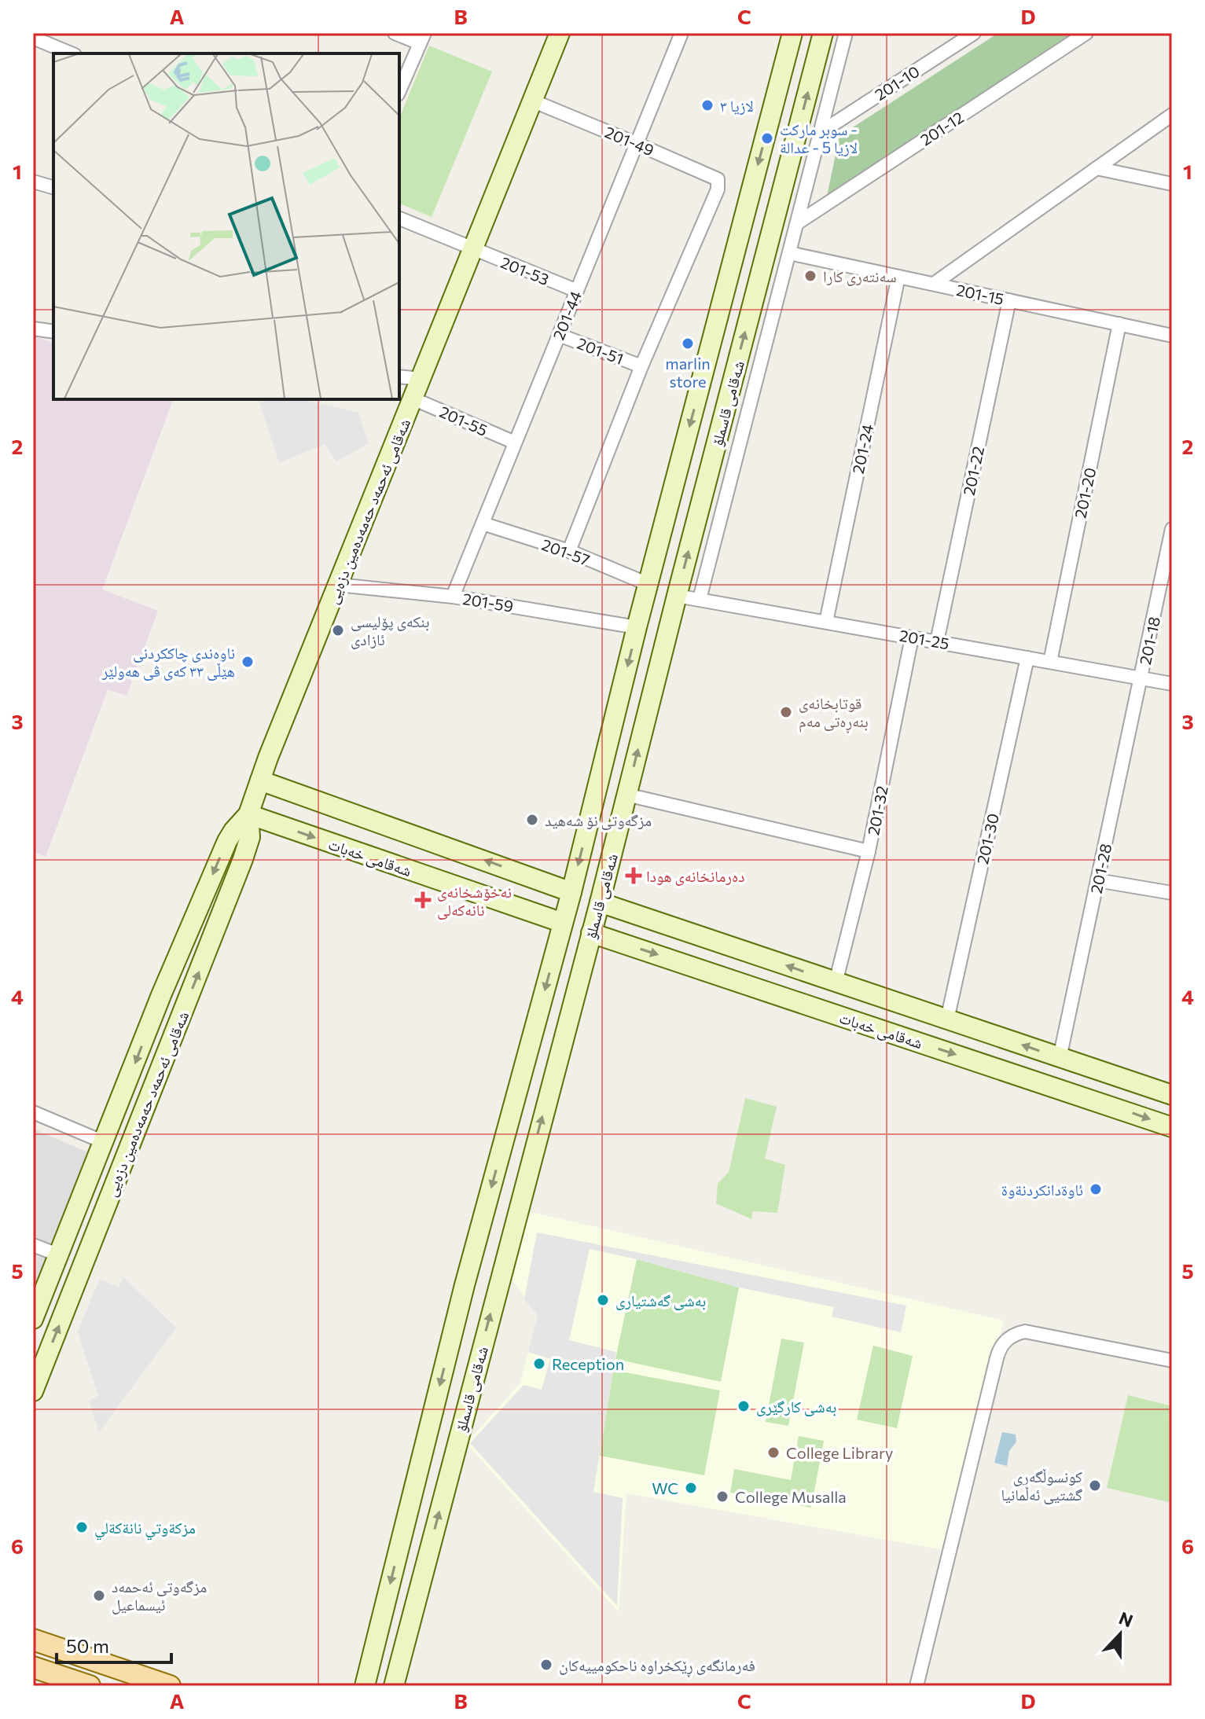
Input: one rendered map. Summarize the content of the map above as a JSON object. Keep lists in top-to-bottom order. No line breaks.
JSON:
{"streets":{"street":["201-10","201-12","201-49","201-53","201-15","201-44","201-51","شەقامی قاسملۆ","201-55","201-24","201-22","201-20","شەقامی ئەحمەد حەمەدەمین دزەیی","201-57","201-59","201-25","201-18","201-32","201-30","شەقامی خەبات","201-28"]},"crossings":[["201-49","201-44"],["201-49","201-51"],["201-49","شەقامی ئەحمەد حەمەدەمین دزەیی"],["201-53","201-44"],["201-53","شەقامی ئەحمەد حەمەدەمین دزەیی"],["201-15","201-24"],["201-15","201-22"],["201-15","201-20"],["201-44","201-51"],["201-44","201-55"],["201-44","201-57"],["201-44","201-59"],["شەقامی قاسملۆ","201-57"],["شەقامی قاسملۆ","201-59"],["شەقامی قاسملۆ","201-25"],["شەقامی قاسملۆ","شەقامی خەبات"],["201-55","شەقامی ئەحمەد حەمەدەمین دزەیی"],["201-24","201-25"],["201-22","201-25"],["201-20","201-25"],["شەقامی ئەحمەد حەمەدەمین دزەیی","201-59"],["شەقامی ئەحمەد حەمەدەمین دزەیی","شەقامی خەبات"],["201-25","201-18"],["201-25","201-32"],["201-25","201-30"],["201-25","201-28"],["201-18","201-28"],["201-32","شەقامی خەبات"],["201-30","شەقامی خەبات"],["شەقامی خەبات","201-28"]],"places":{"other":["لازیا ٣","سوبر ماركت - لازيا 5 - عدالة","سەنتەری کارا","marlin store","بنکەی پۆلیسی ئازادی","ناوەندی چاککردنی هێڵی ٣٣ کەی ڤی هەولێر","قوتابخانەی بنەڕەتی مەم","مزگەوتی نۆ شەهید","ئاوةدانكردنةوة","بەشی گەشتیاری","Reception","بەشی کارگێری","College Library","کونسوڵگەری گشتیی ئەڵمانیا","WC","College Musalla","مزكةوتي نانةكةلي","مزگەوتی ئەحمەد ئیسماعیل","فەرمانگەی ڕێکخراوە ناحکومییەکان"],"health":["دەرمانخانەی هودا","نەخۆشخانەی نانەکەلی"]},"scale_bar":"50 m","north":"top","grid":{"columns":["A","B","C","D"],"rows":["1","2","3","4","5","6"]}}
